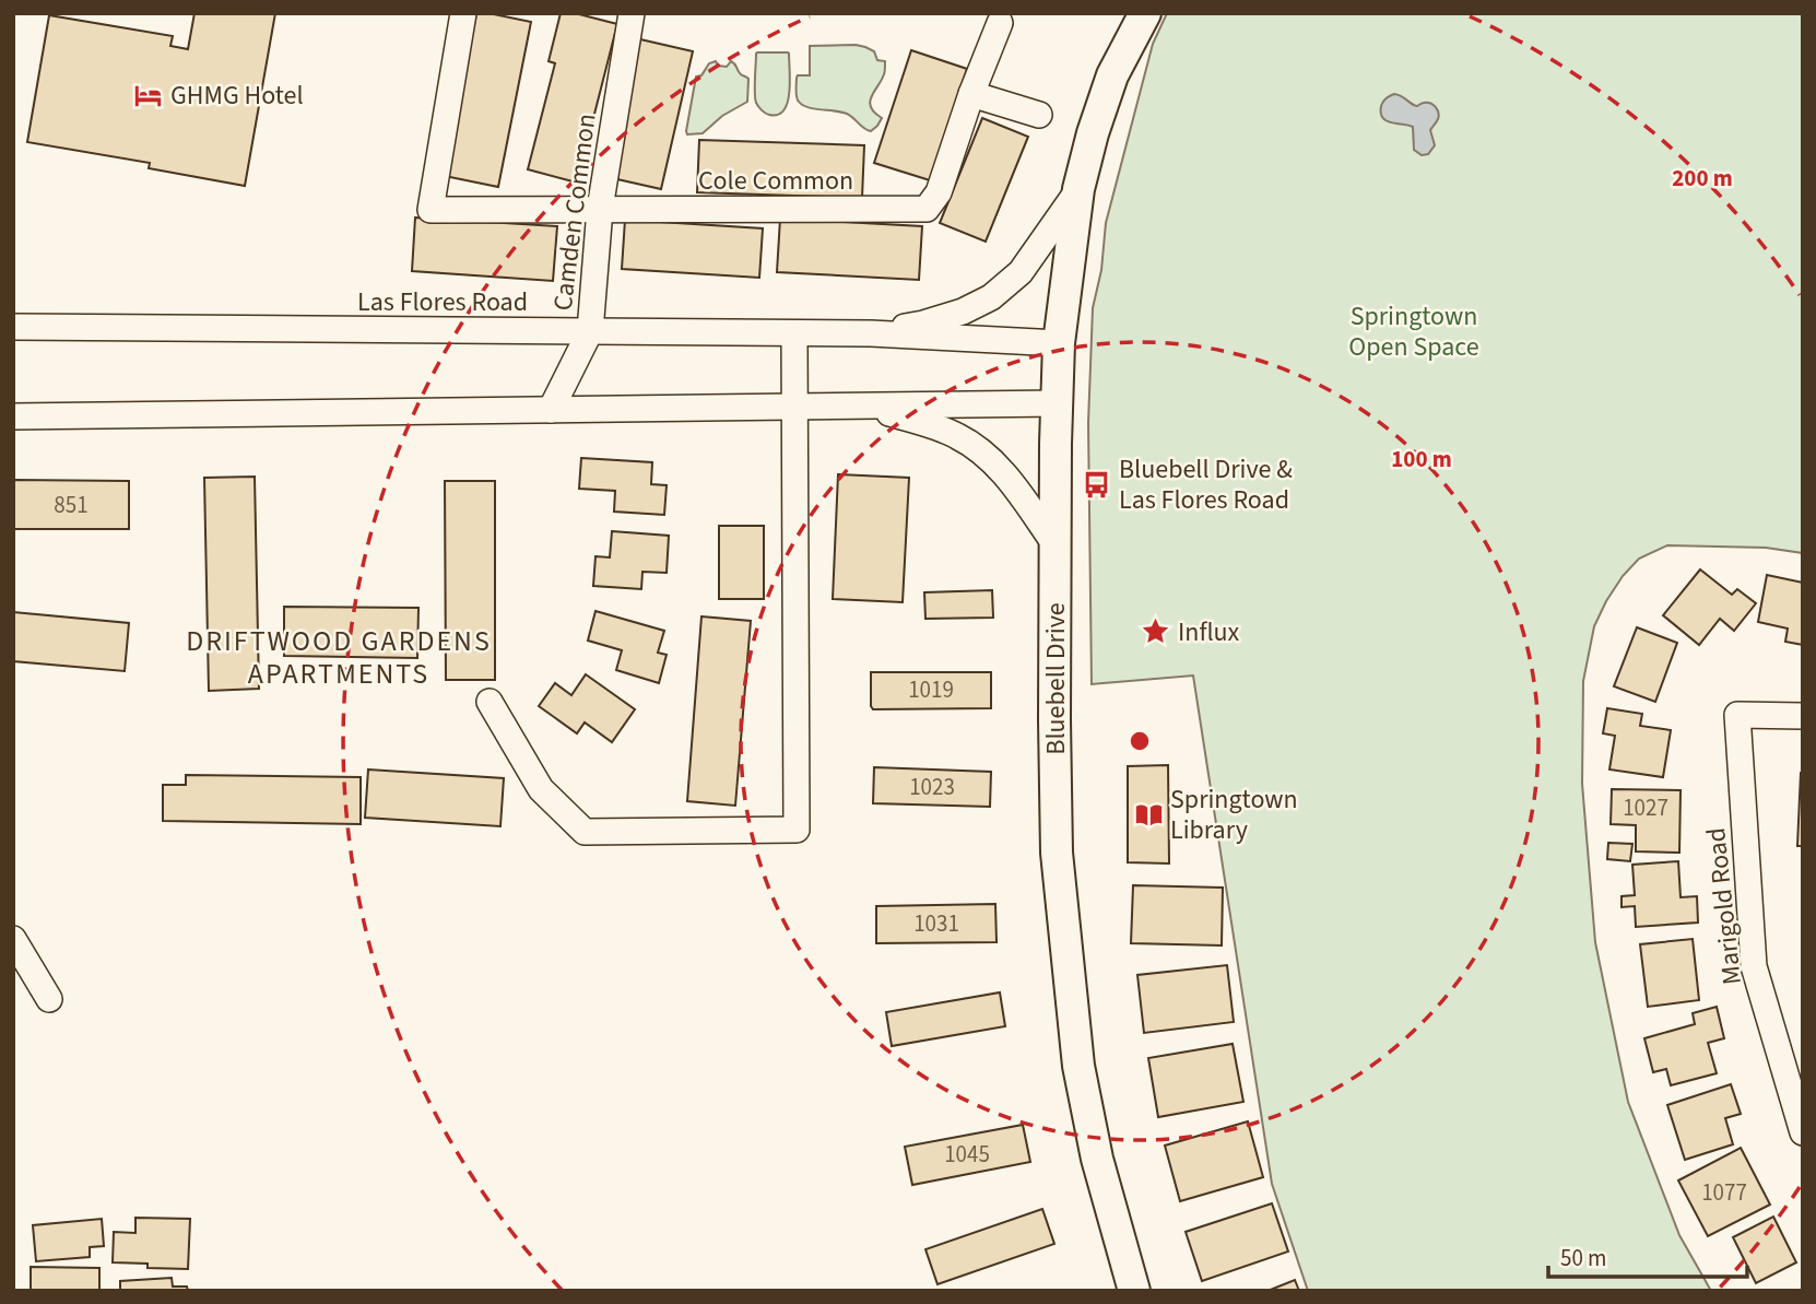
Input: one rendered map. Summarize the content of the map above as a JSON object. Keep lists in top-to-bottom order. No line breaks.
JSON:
{"streets":{"street":["Cole Common","Camden Common","Las Flores Road","Bluebell Drive","Marigold Road"]},"crossings":[["Cole Common","Camden Common"],["Camden Common","Las Flores Road"],["Las Flores Road","Bluebell Drive"]],"districts":["DRIFTWOOD GARDENS APARTMENTS"],"parks":["Springtown Open Space"],"places":{"hotel":["GHMG Hotel"],"bus stop":["Bluebell Drive & Las Flores Road"],"place":["Influx"],"library":["Springtown Library"]},"house_numbers":["851","1019","1023","1027","1031","1045","1077"],"scale_bar":"50 m","rings":["200 m","100 m"]}
